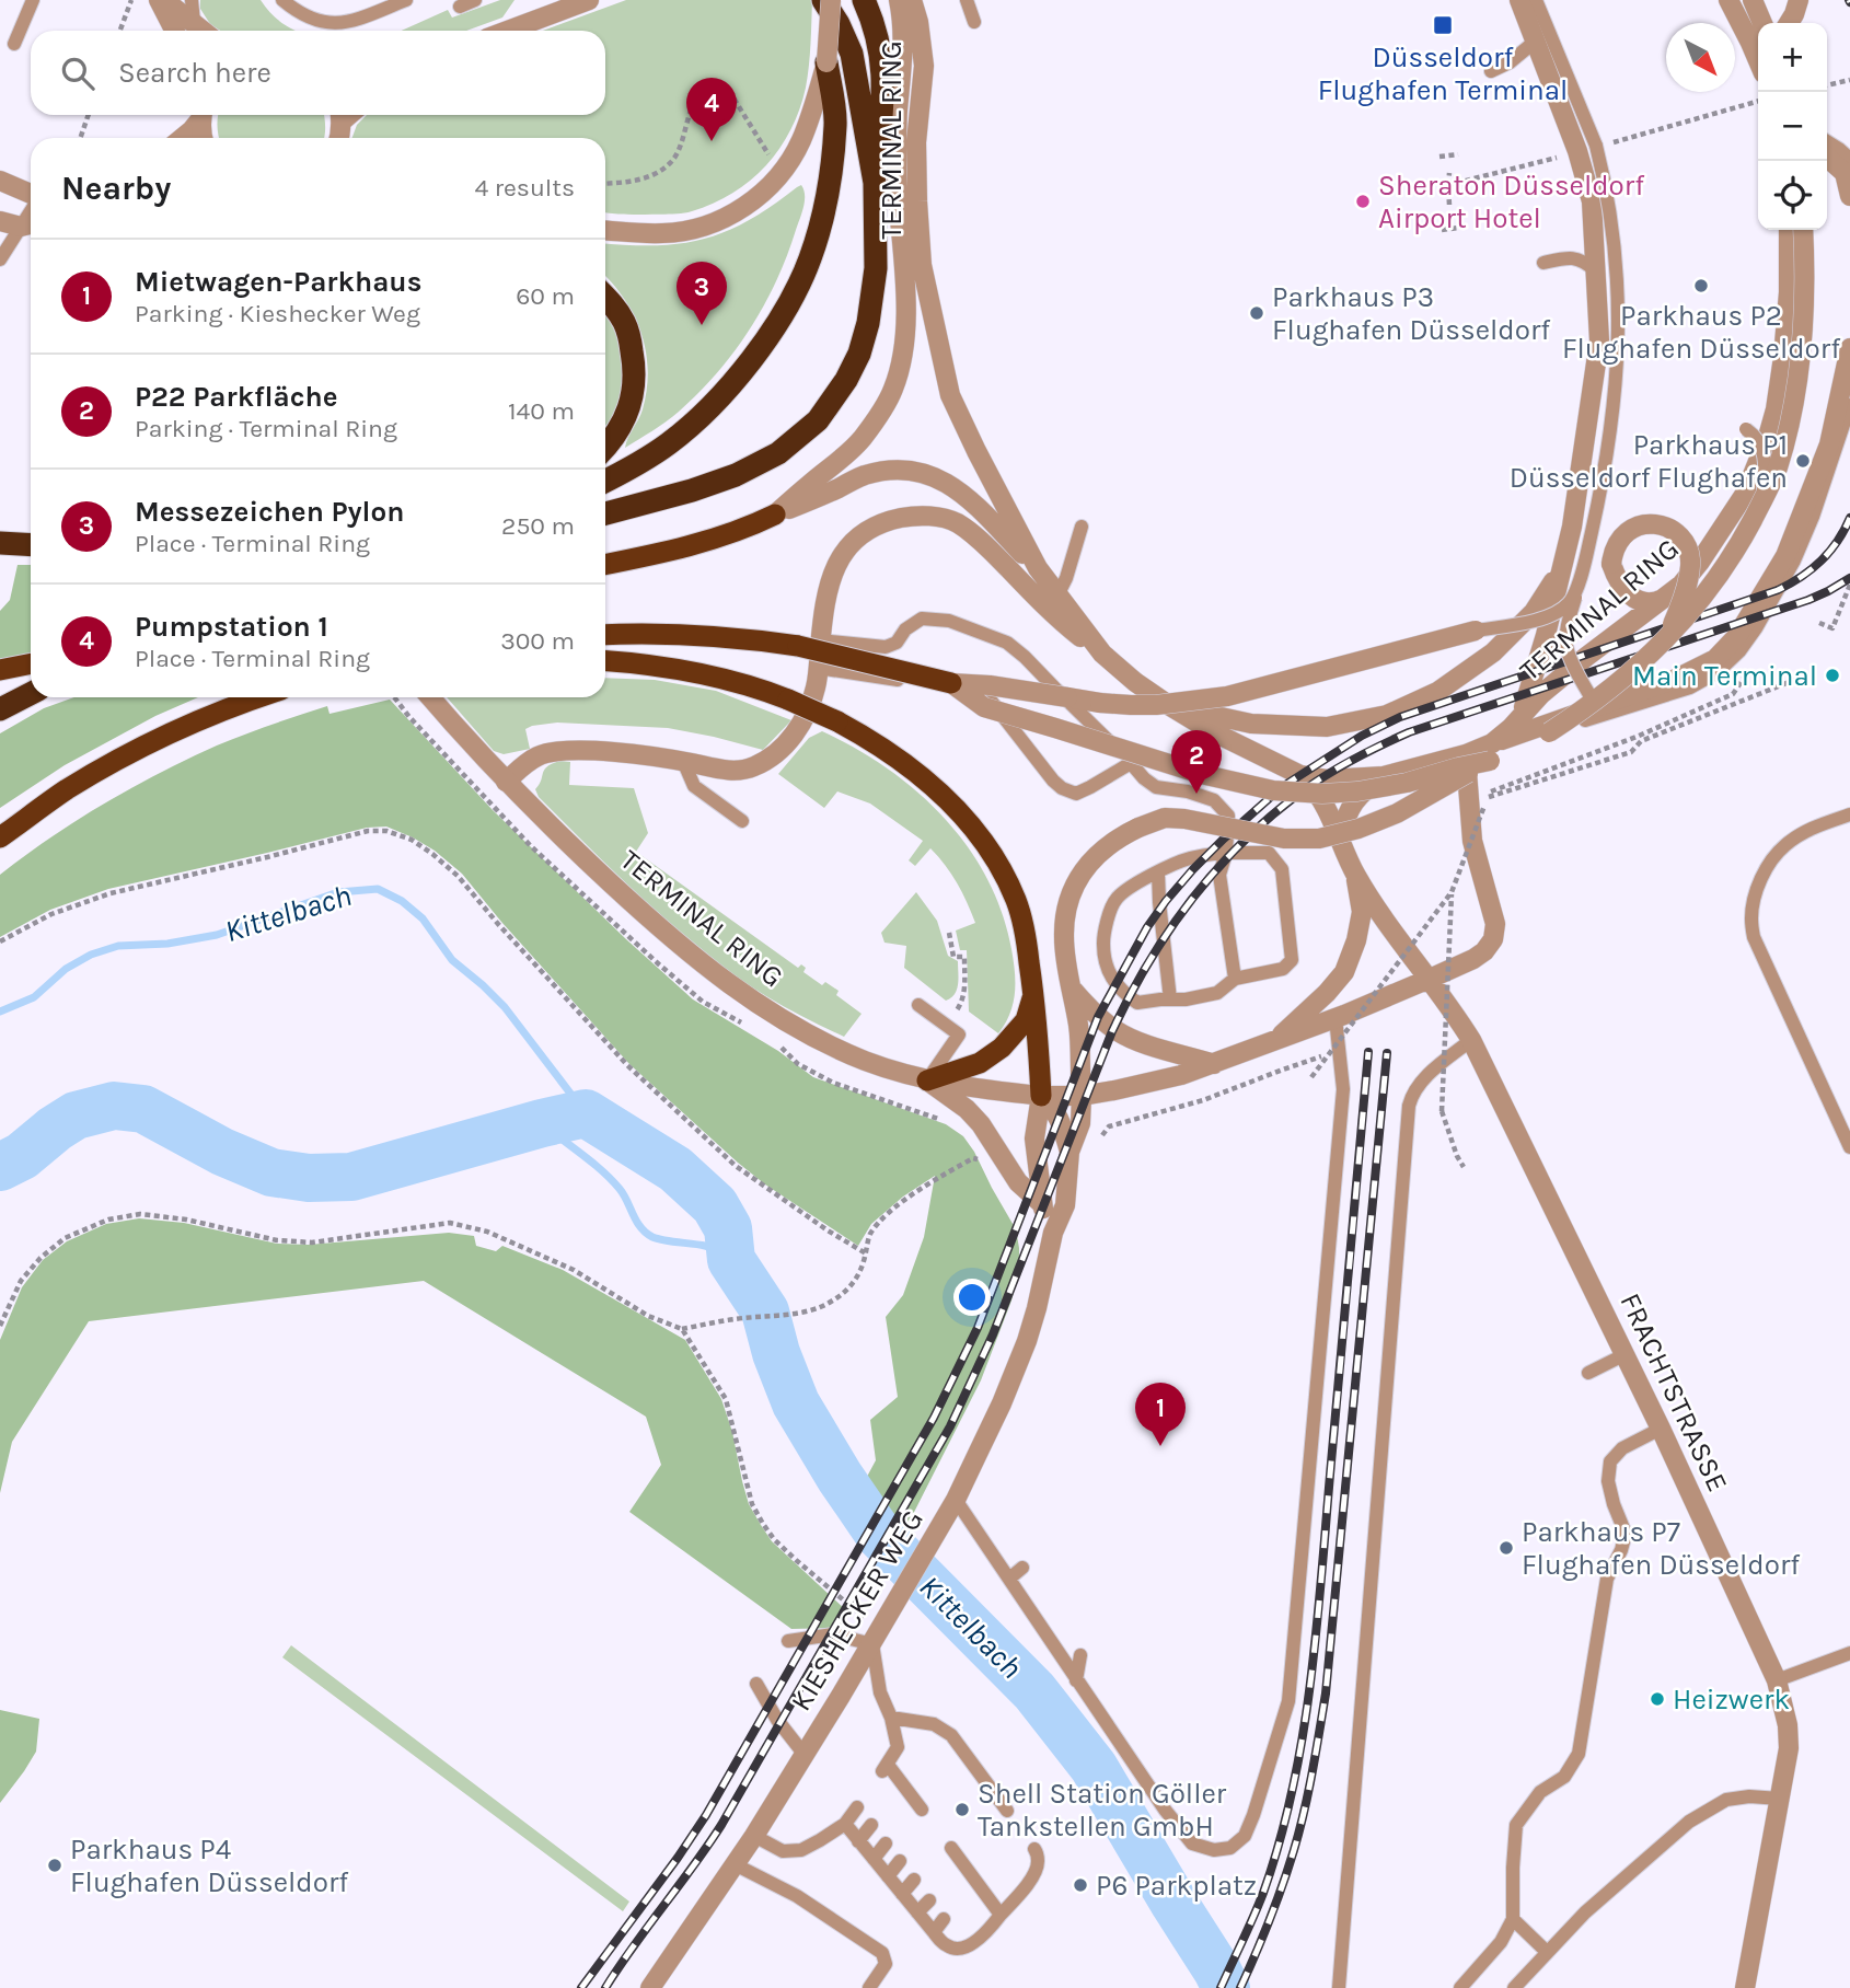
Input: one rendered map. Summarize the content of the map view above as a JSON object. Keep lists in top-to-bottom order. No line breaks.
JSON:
{"streets":{"street":["TERMINAL RING","FRACHTSTRASSE","KIESHECKER WEG"]},"crossings":[["TERMINAL RING","FRACHTSTRASSE"],["TERMINAL RING","KIESHECKER WEG"]],"water":["Kittelbach"],"places":{"transit":["Düsseldorf Flughafen Terminal"],"other":["Sheraton Düsseldorf Airport Hotel","Parkhaus P2 Flughafen Düsseldorf","Parkhaus P3 Flughafen Düsseldorf","Parkhaus P1 Düsseldorf Flughafen","Main Terminal","Parkhaus P7 Flughafen Düsseldorf","Heizwerk","Shell Station Göller Tankstellen GmbH","Parkhaus P4 Flughafen Düsseldorf","P6 Parkplatz"]},"north":"bottom right","page":{"map_buttons":["+","−"],"search":"Search here","pins":["4","3","2","1"],"heading":["Nearby","4 results"],"list":[{"mark":"1","name":"Mietwagen-Parkhaus","note":"Parking · Kieshecker Weg","value":"60 m"},{"mark":"2","name":"P22 Parkfläche","note":"Parking · Terminal Ring","value":"140 m"},{"mark":"3","name":"Messezeichen Pylon","note":"Place · Terminal Ring","value":"250 m"},{"mark":"4","name":"Pumpstation 1","note":"Place · Terminal Ring","value":"300 m"}]}}
